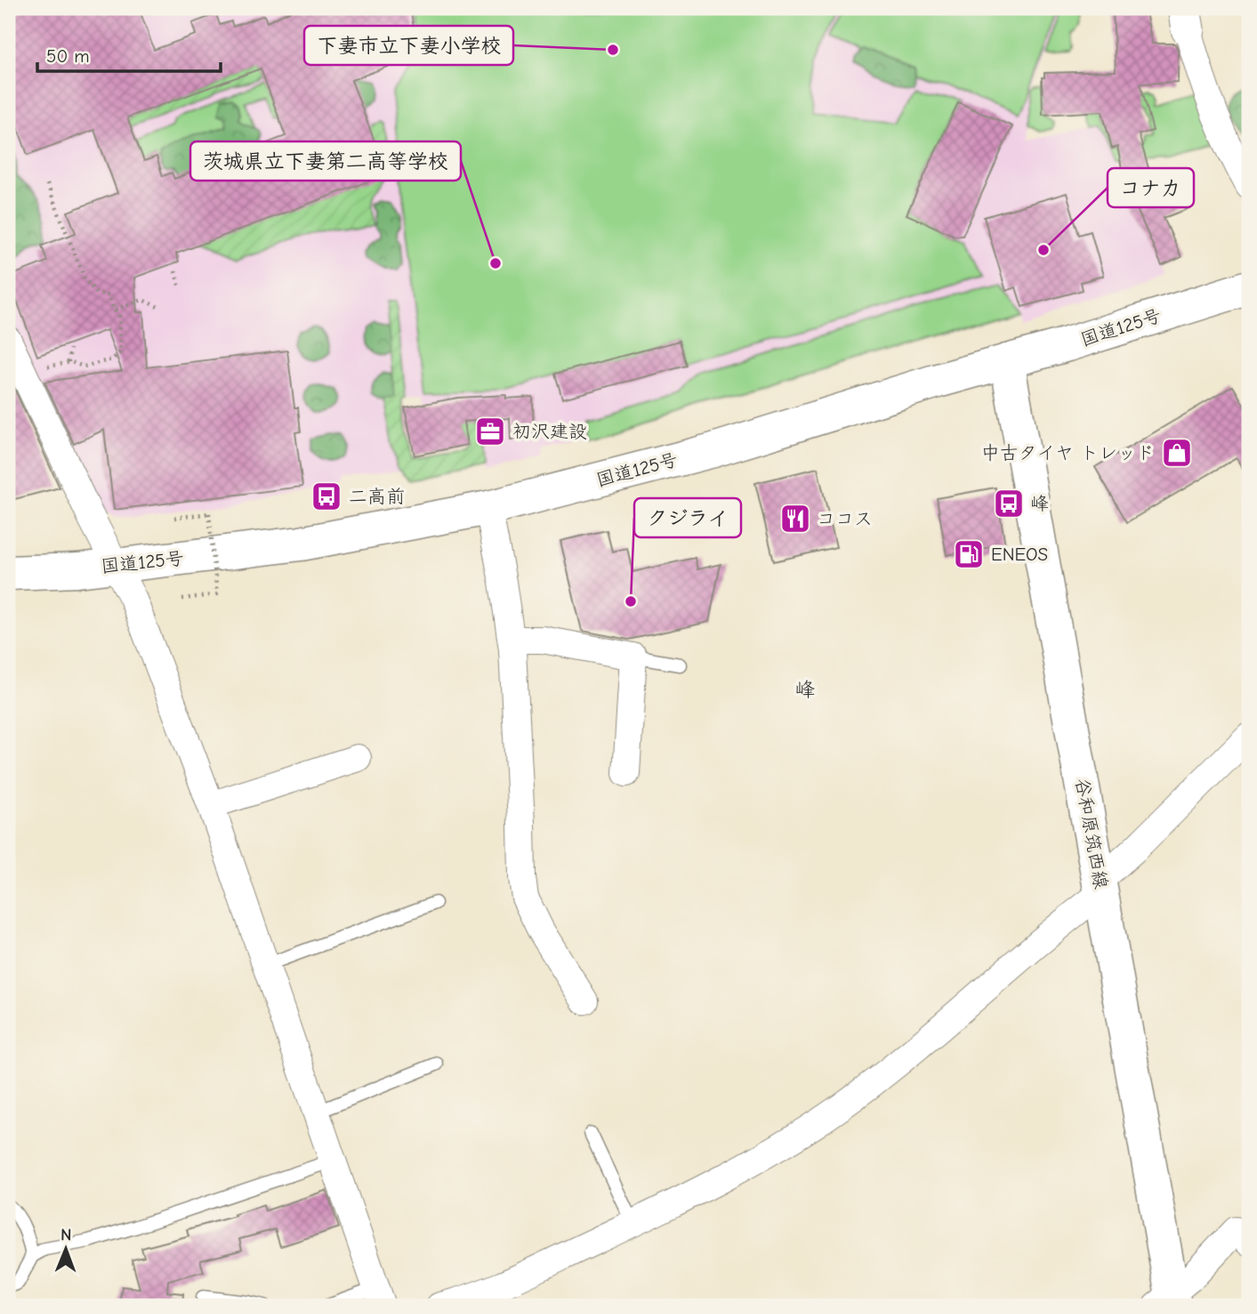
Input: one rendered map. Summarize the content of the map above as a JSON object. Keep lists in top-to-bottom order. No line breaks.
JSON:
{"streets":{"main road":["国道125号","谷和原筑西線"]},"crossings":[["国道125号","谷和原筑西線"]],"districts":["峰"],"places":{"other":["下妻市立下妻小学校","コナカ","茨城県立下妻第二高等学校","クジライ"],"office":["初沢建設"],"shop":["中古タイヤ トレッド"],"bus stop":["二高前","峰"],"restaurant":["ココス"],"fuel station":["ENEOS"]},"scale_bar":"50 m","north":"top"}
